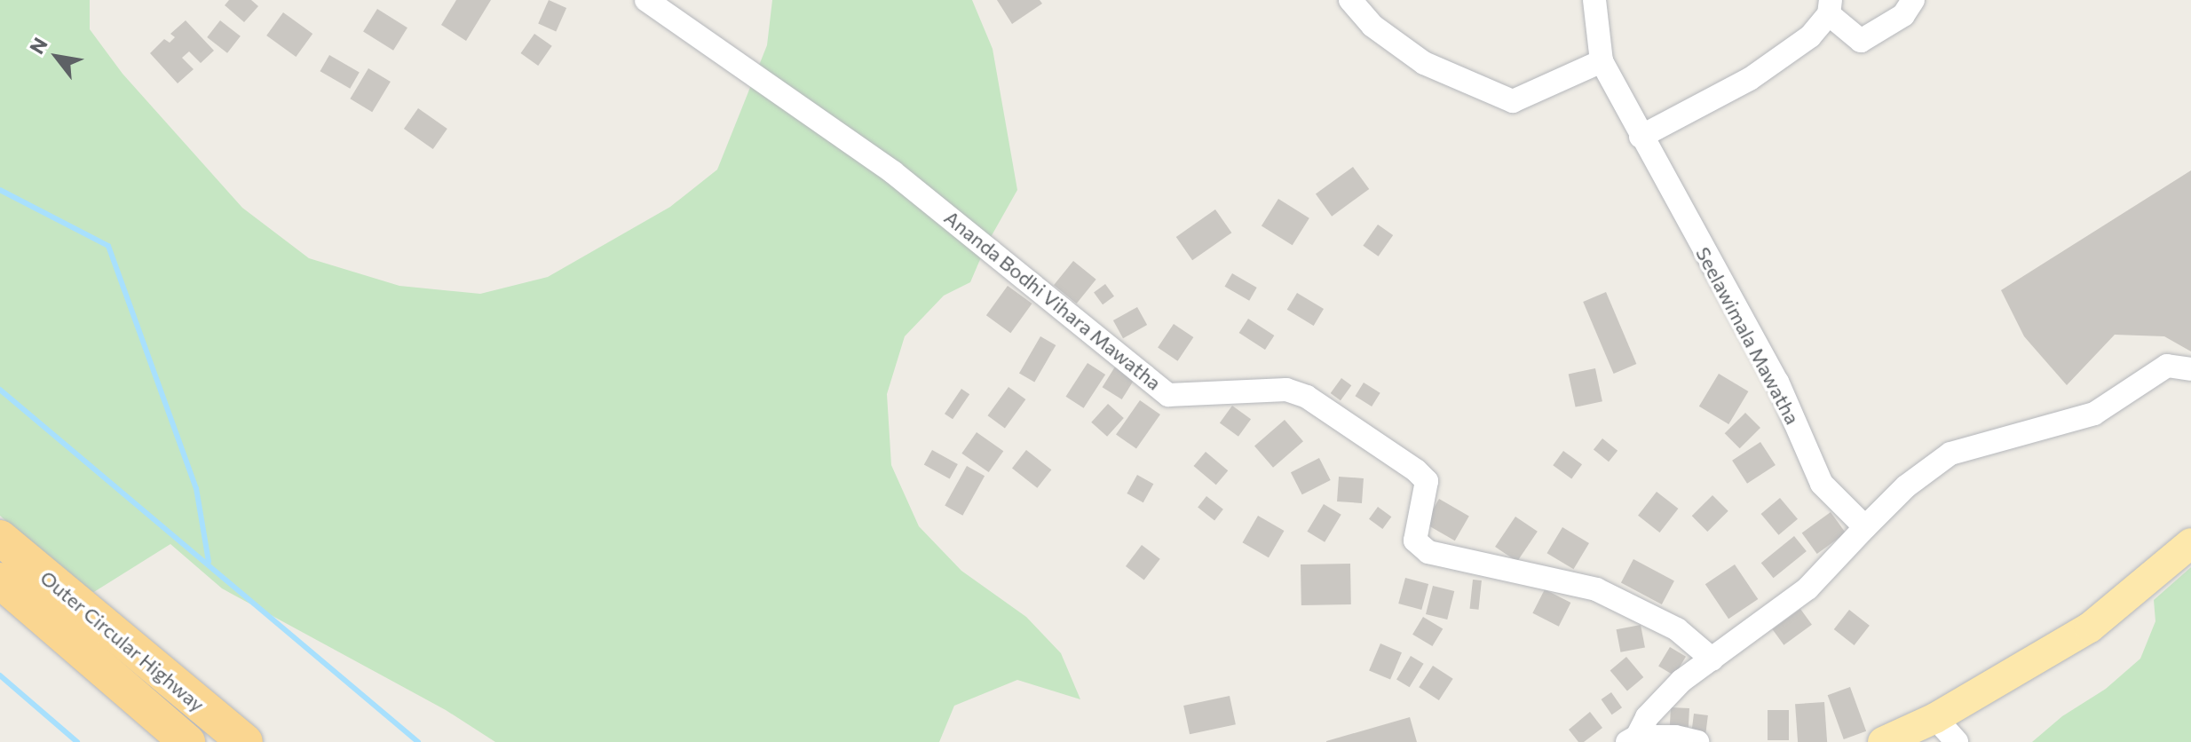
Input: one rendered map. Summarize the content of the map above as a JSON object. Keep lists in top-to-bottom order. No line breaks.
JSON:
{"streets":{"highway":["Outer Circular Highway"],"street":["Ananda Bodhi Vihara Mawatha","Seelawimala Mawatha"]},"north":"top left"}
